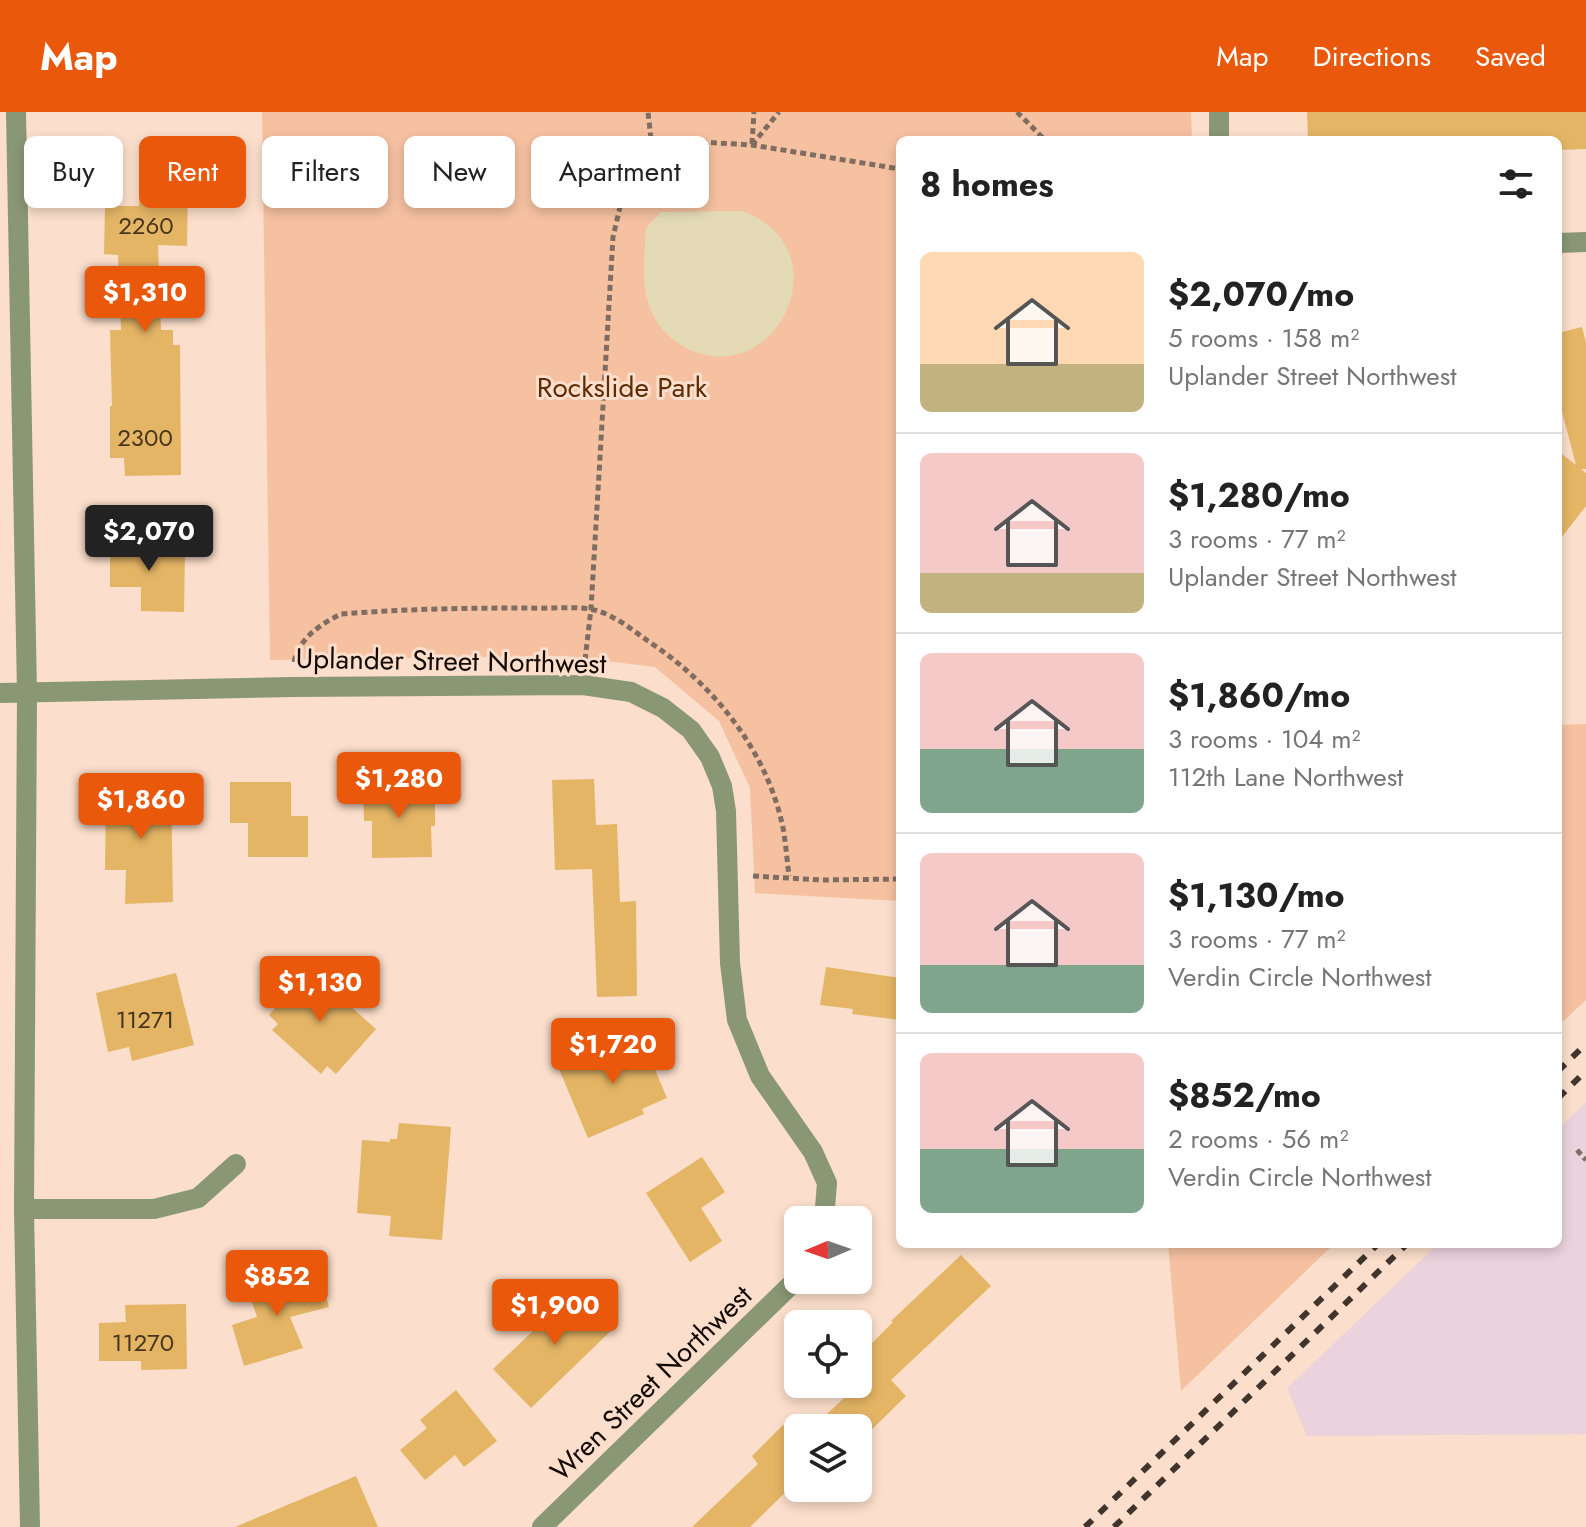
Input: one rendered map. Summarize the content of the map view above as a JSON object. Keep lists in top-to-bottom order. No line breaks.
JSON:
{"streets":{"street":["Uplander Street Northwest","Wren Street Northwest"]},"parks":["Rockslide Park"],"house_numbers":["2260","2300","11271","11270"],"north":"left","page":{"header":"Map","nav":["Map","Directions","Saved"],"chip":["Buy","Rent","Filters","New","Apartment"],"heading":"8 homes","list":[{"name":"$2,070/mo","note":"5 rooms · 158 m² · Uplander Street Northwest"},{"name":"$1,280/mo","note":"3 rooms · 77 m² · Uplander Street Northwest"},{"name":"$1,860/mo","note":"3 rooms · 104 m² · 112th Lane Northwest"},{"name":"$1,130/mo","note":"3 rooms · 77 m² · Verdin Circle Northwest"},{"name":"$852/mo","note":"2 rooms · 56 m² · Verdin Circle Northwest"}],"price":["$1,310","$2,070","$1,280","$1,860","$1,130","$1,720","$852","$1,900"]}}
